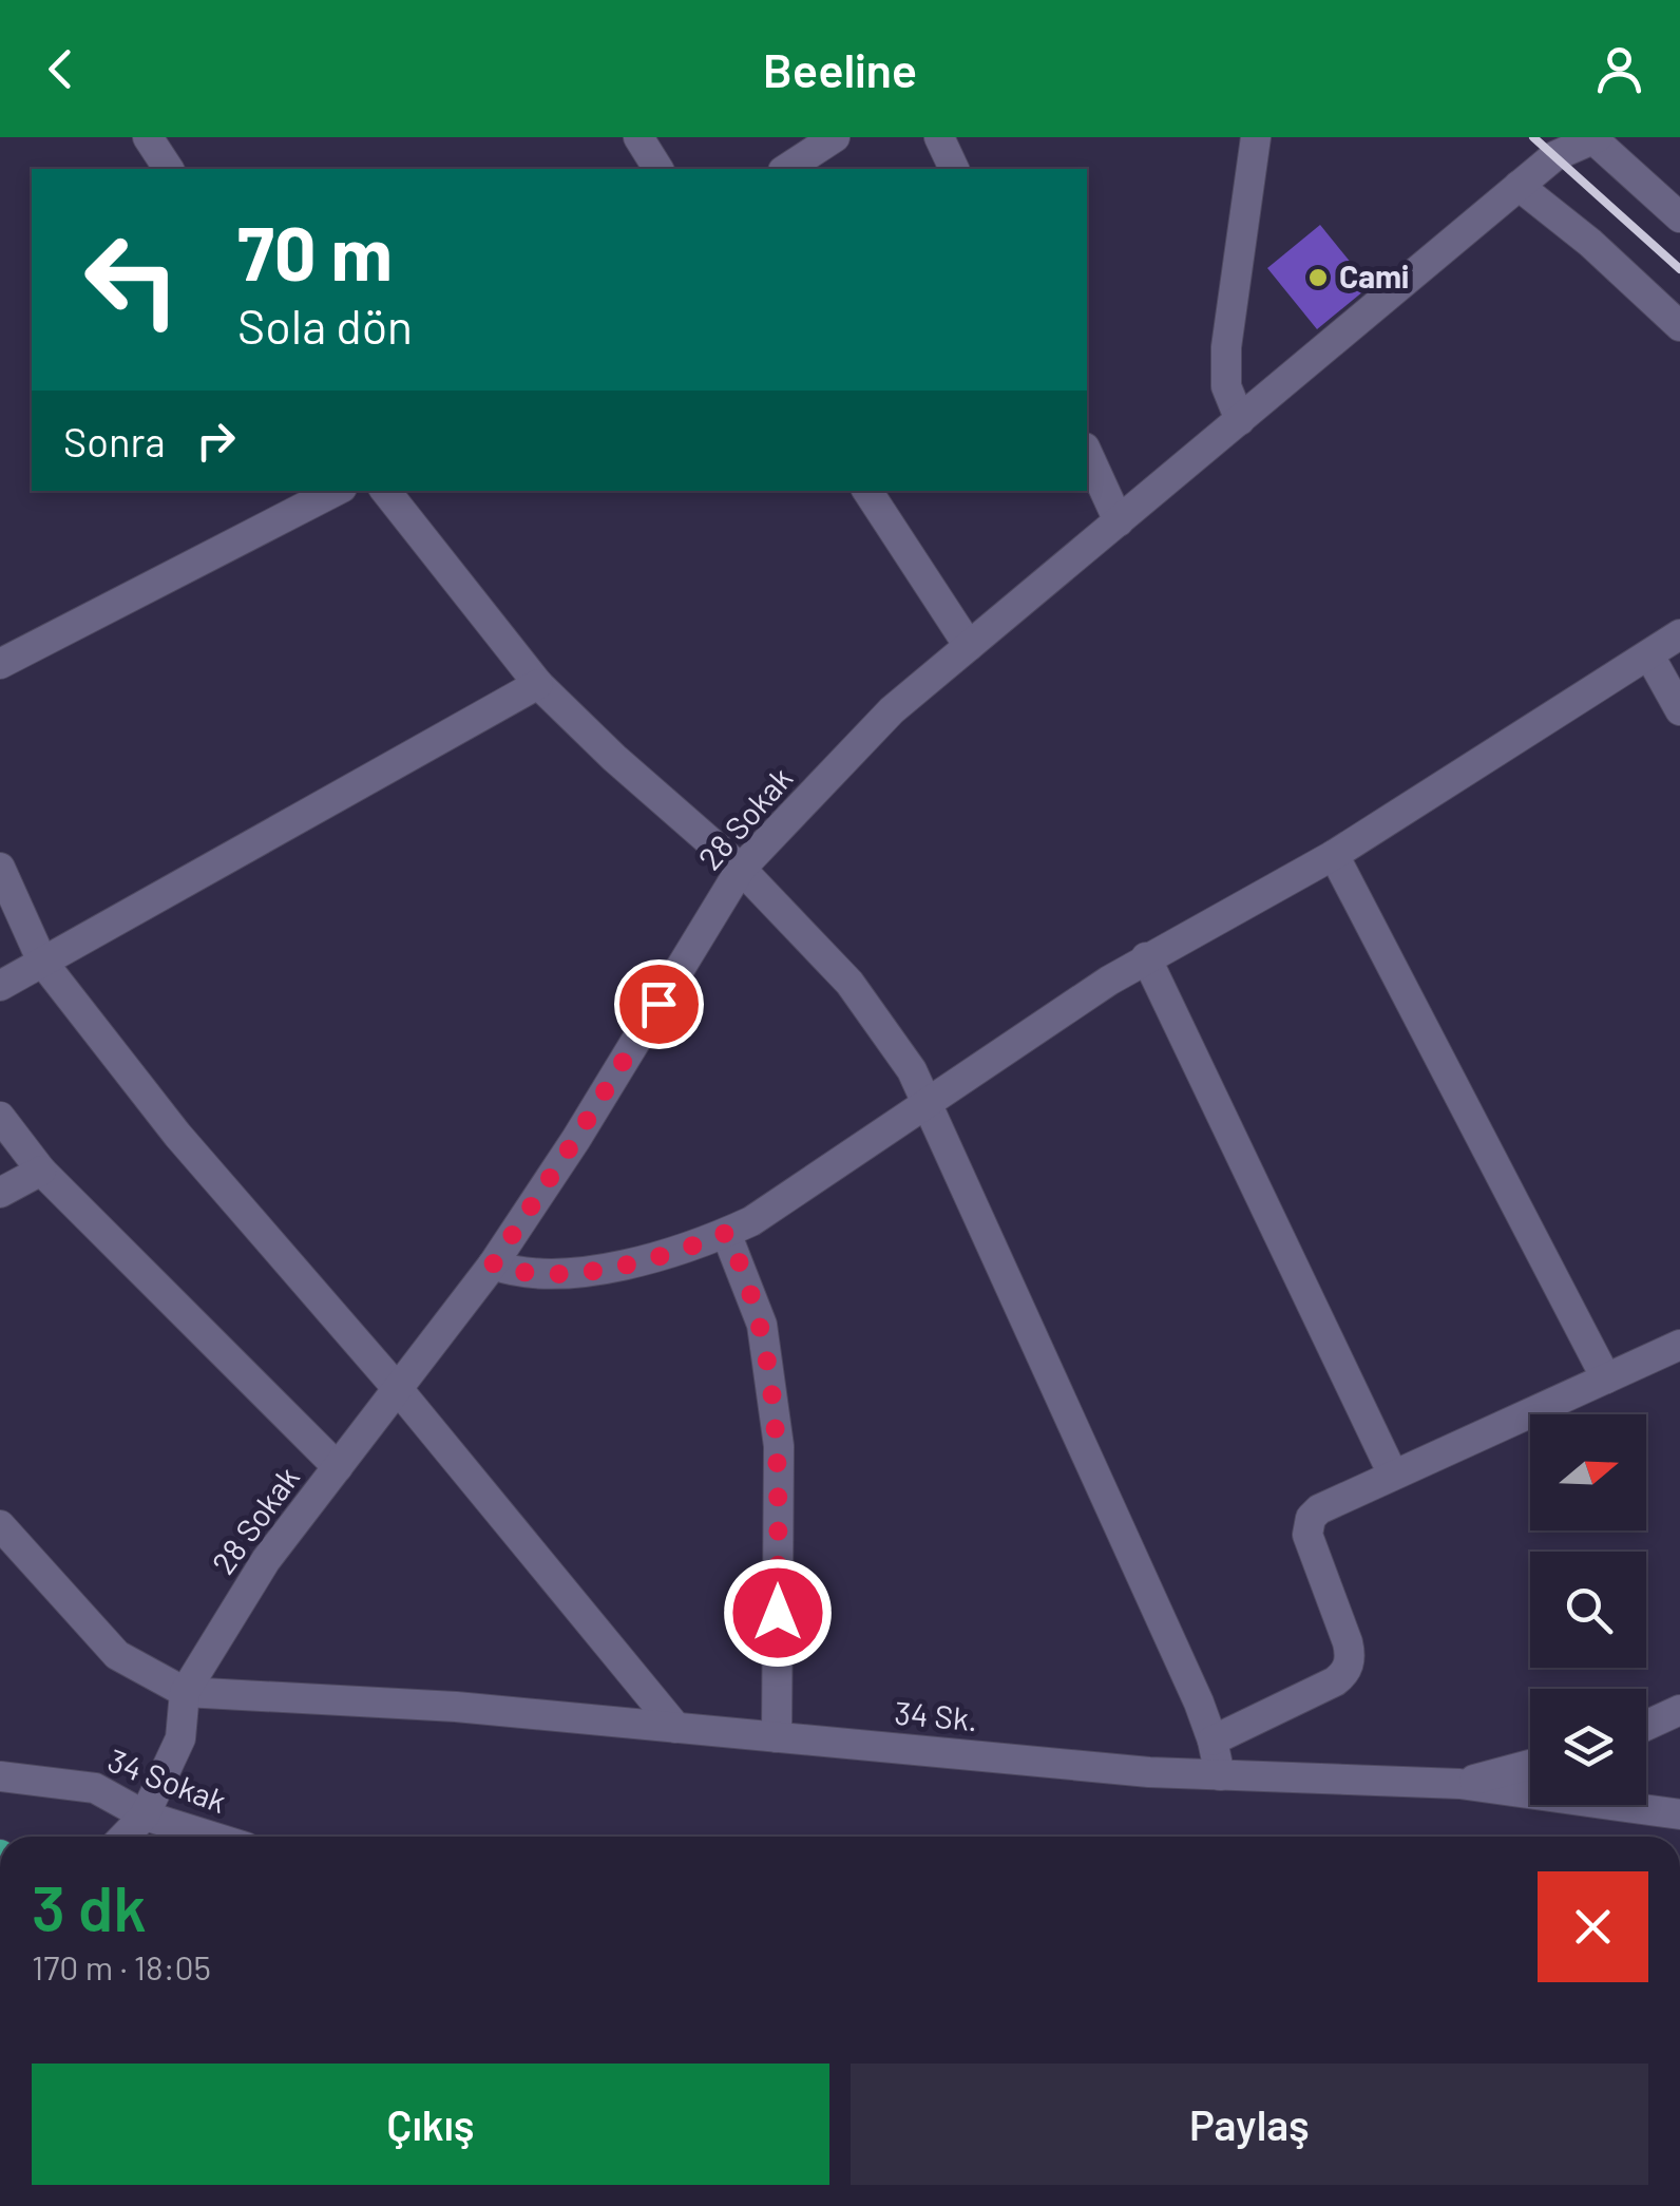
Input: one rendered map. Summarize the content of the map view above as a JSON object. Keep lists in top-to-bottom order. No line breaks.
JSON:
{"streets":{"street":["28 Sokak","34 Sk.","34 Sokak"]},"crossings":[["28 Sokak","34 Sk."],["28 Sokak","34 Sokak"]],"places":["Cami"],"north":"right","page":{"header":"Beeline","turn":["70 m","Sola dön"],"then":"Sonra","heading":["3 dk","170 m · 18:05"],"buttons":["Çıkış","Paylaş"]}}
